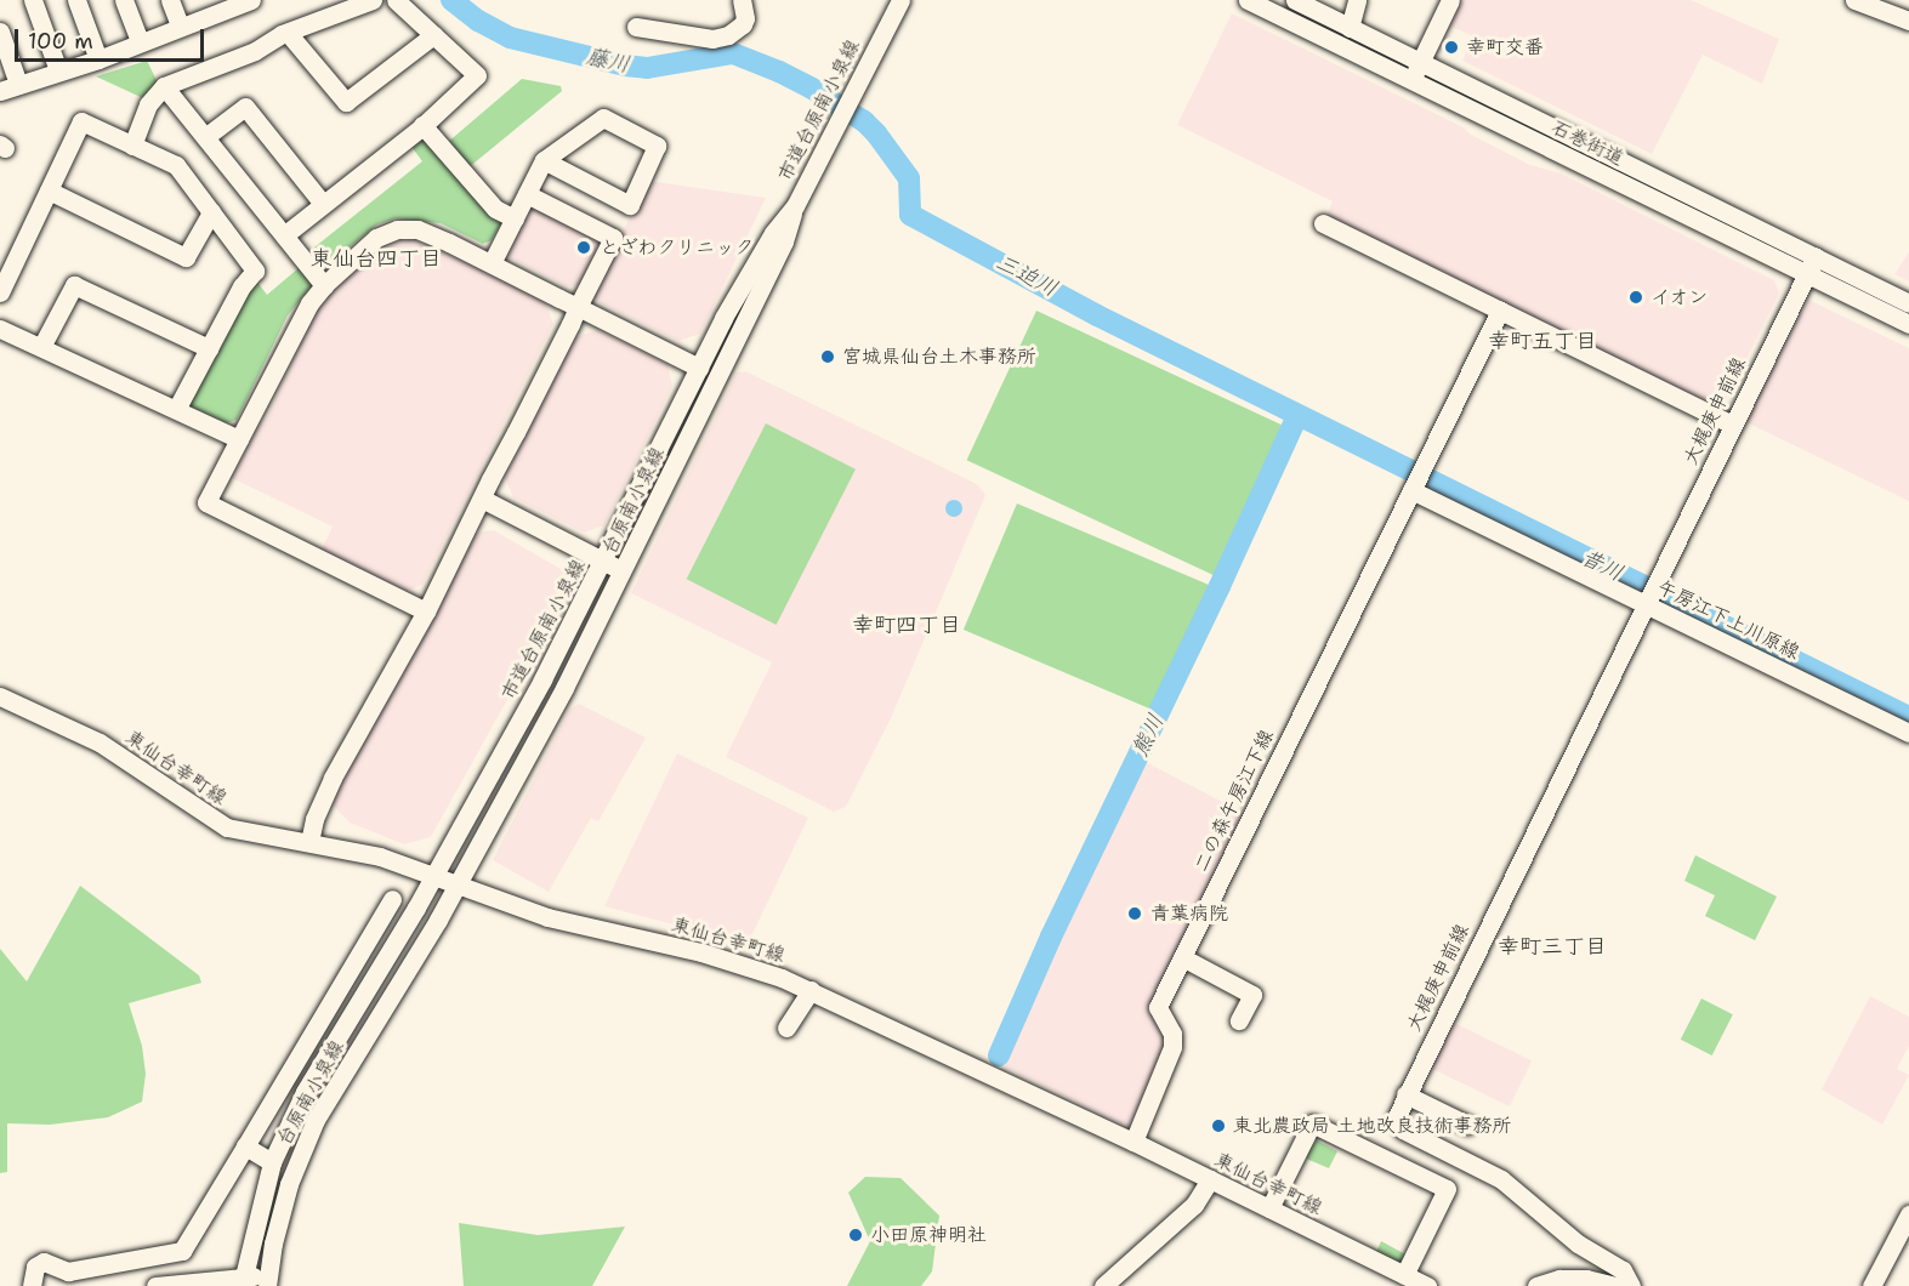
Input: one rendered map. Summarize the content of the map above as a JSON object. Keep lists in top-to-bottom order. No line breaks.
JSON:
{"streets":{"street":["市道台原南小泉線","石巻街道","大梶庚申前線","台原南小泉線","午房江下上川原線","東仙台幸町線","二の森午房江下線"]},"crossings":[["市道台原南小泉線","台原南小泉線"],["市道台原南小泉線","東仙台幸町線"],["石巻街道","大梶庚申前線"],["大梶庚申前線","午房江下上川原線"],["台原南小泉線","東仙台幸町線"],["午房江下上川原線","二の森午房江下線"],["東仙台幸町線","二の森午房江下線"]],"districts":["東仙台四丁目","幸町五丁目","幸町四丁目","幸町三丁目"],"water":["藤川","三迫川","昔川","熊川"],"places":["幸町交番","とざわクリニック","イオン","宮城県仙台土木事務所","青葉病院","東北農政局 土地改良技術事務所","小田原神明社"],"scale_bar":"100 m"}
